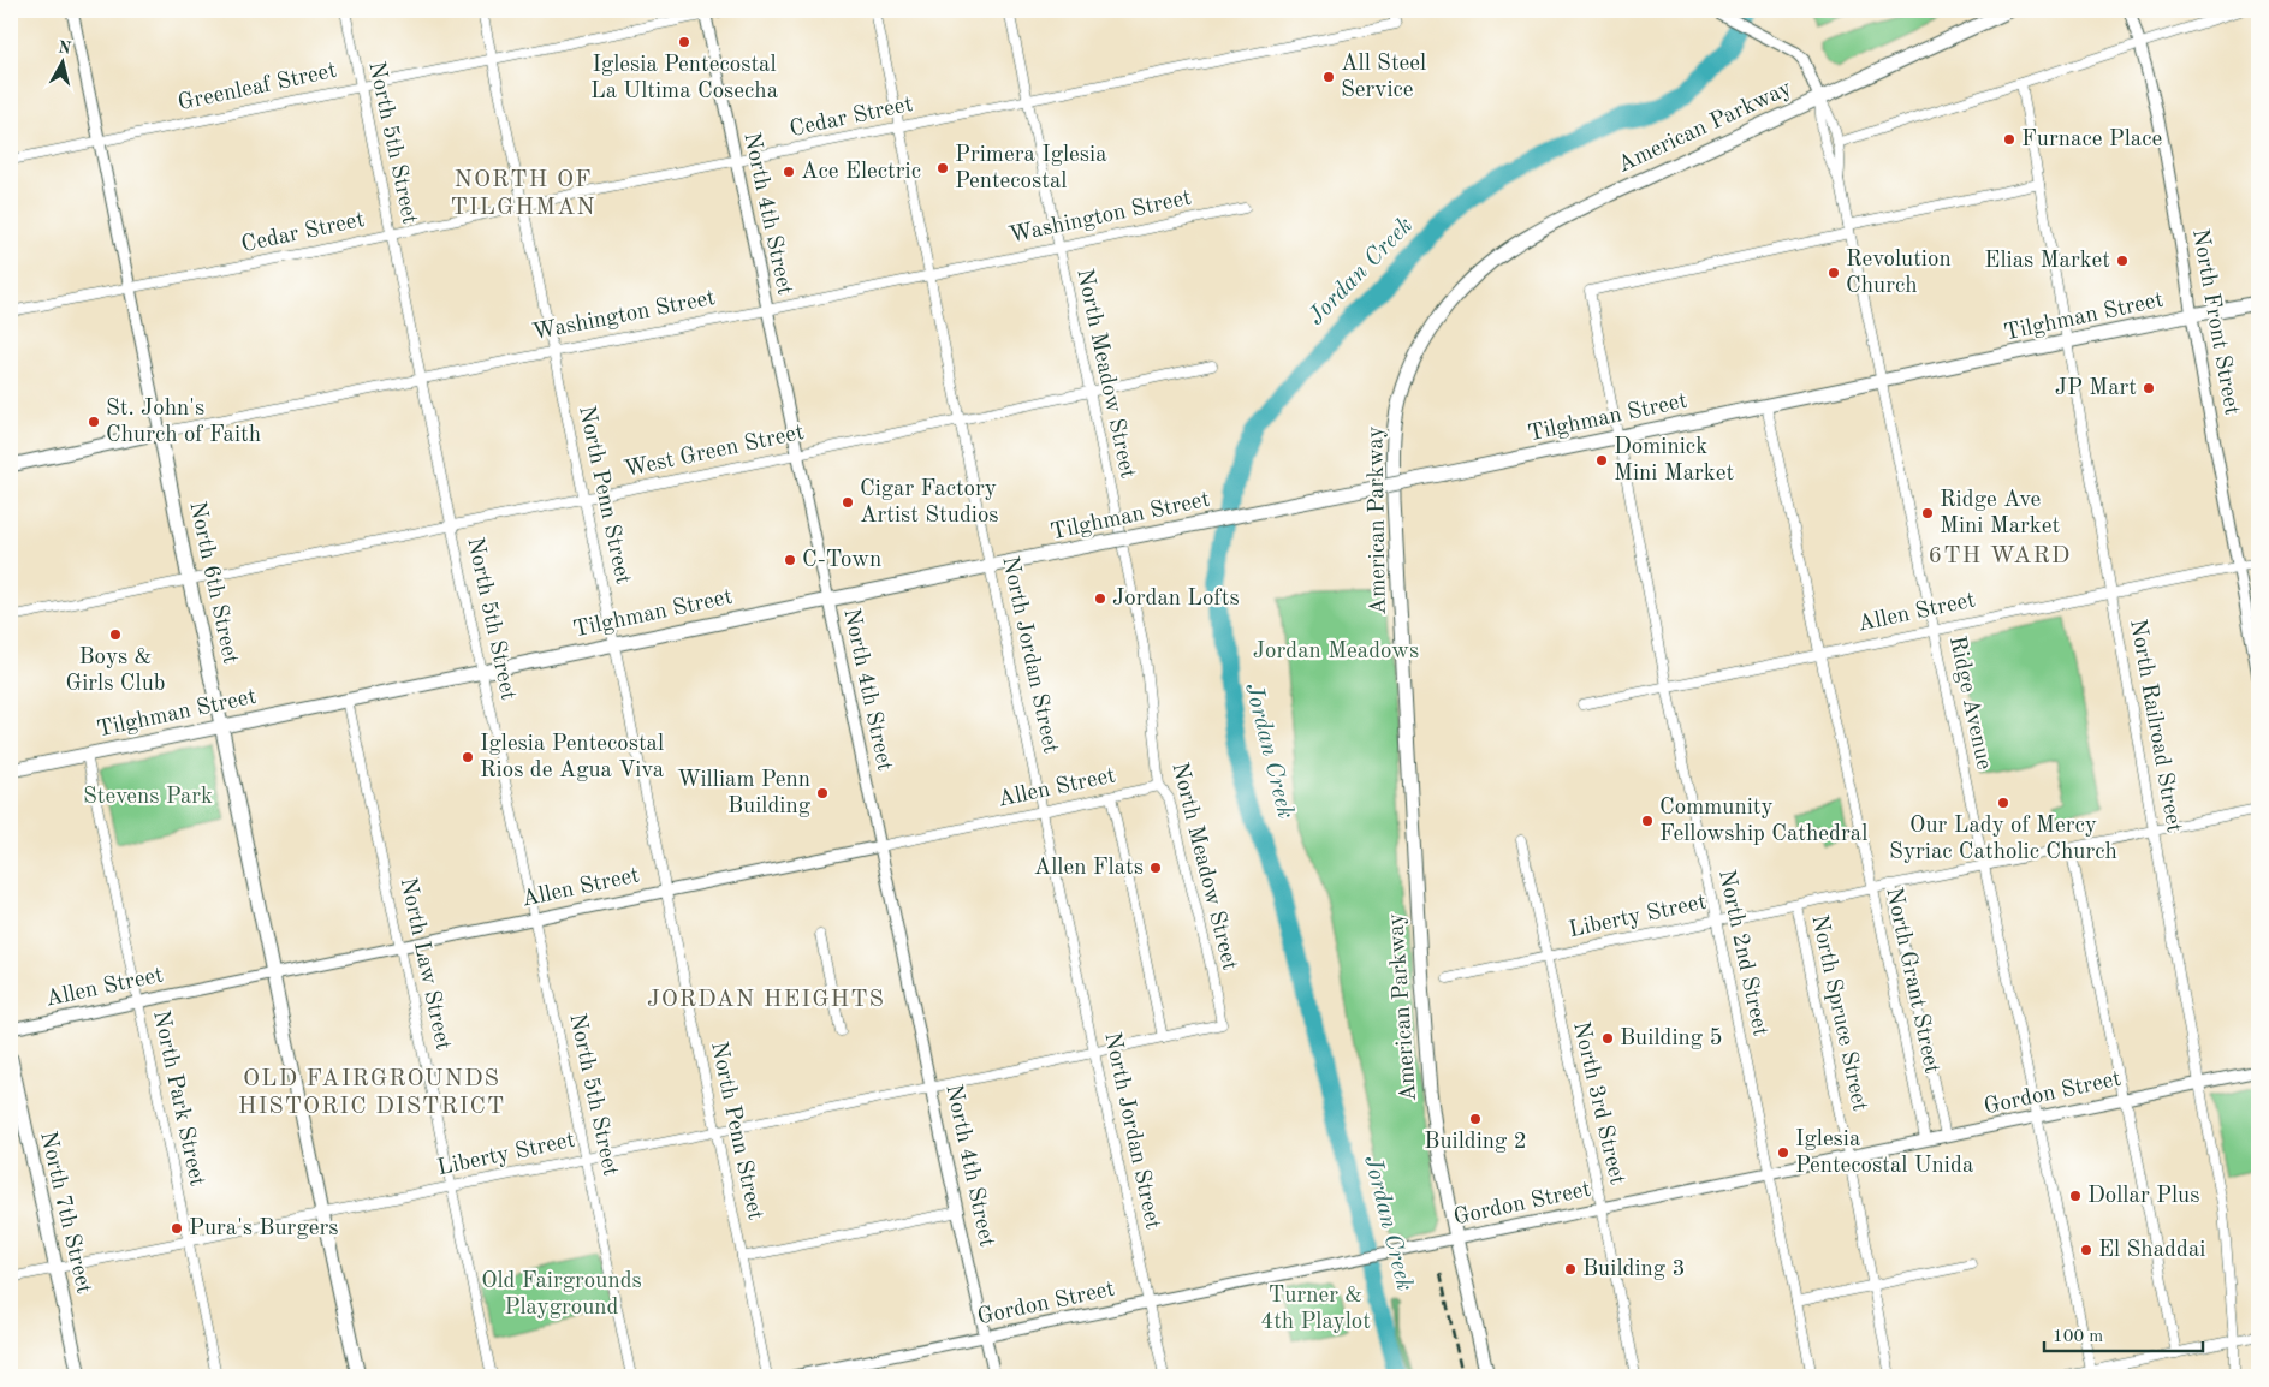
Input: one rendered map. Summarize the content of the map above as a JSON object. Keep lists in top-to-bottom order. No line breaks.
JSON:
{"streets":{"main road":["American Parkway","Washington Street","Tilghman Street","North 6th Street","North 7th Street"],"street":["Greenleaf Street","Cedar Street","North 5th Street","North 4th Street","North Front Street","North Meadow Street","West Green Street","North Penn Street","Allen Street","North Jordan Street","Ridge Avenue","North Railroad Street","Liberty Street","North 2nd Street","North Law Street","North Grant Street","North Spruce Street","Gordon Street","North Park Street","North 3rd Street"]},"crossings":[["Greenleaf Street","North 5th Street"],["Greenleaf Street","North 4th Street"],["Greenleaf Street","North Penn Street"],["Greenleaf Street","North 6th Street"],["Cedar Street","North 5th Street"],["Cedar Street","North 4th Street"],["Cedar Street","North Meadow Street"],["Cedar Street","North Penn Street"],["Cedar Street","North 6th Street"],["Cedar Street","North Jordan Street"],["American Parkway","Ridge Avenue"],["American Parkway","Gordon Street"],["North 5th Street","Washington Street"],["North 5th Street","Tilghman Street"],["North 5th Street","West Green Street"],["North 5th Street","Allen Street"],["North 5th Street","Liberty Street"],["North 4th Street","Washington Street"],["North 4th Street","Tilghman Street"],["North 4th Street","West Green Street"],["North 4th Street","Allen Street"],["North 4th Street","Liberty Street"],["North 4th Street","Gordon Street"],["Washington Street","North Meadow Street"],["Washington Street","North Penn Street"],["Washington Street","North 6th Street"],["Washington Street","North Jordan Street"],["Tilghman Street","North Front Street"],["Tilghman Street","North Penn Street"],["Tilghman Street","North 6th Street"],["Tilghman Street","North Jordan Street"],["Tilghman Street","Ridge Avenue"],["Tilghman Street","North Railroad Street"],["Tilghman Street","North 2nd Street"],["Tilghman Street","North Law Street"],["Tilghman Street","North Grant Street"],["Tilghman Street","North Park Street"],["North Front Street","Allen Street"],["North Meadow Street","West Green Street"],["North Meadow Street","Allen Street"],["North Meadow Street","Liberty Street"],["West Green Street","North Penn Street"],["West Green Street","North 6th Street"],["West Green Street","North Jordan Street"],["North Penn Street","Allen Street"],["North Penn Street","Liberty Street"],["North 6th Street","Allen Street"],["North 6th Street","Liberty Street"],["Allen Street","North Jordan Street"],["Allen Street","Ridge Avenue"],["Allen Street","North Railroad Street"],["Allen Street","North 2nd Street"],["Allen Street","North Law Street"],["Allen Street","North Grant Street"],["Allen Street","North Park Street"],["North Jordan Street","Liberty Street"],["North Jordan Street","Gordon Street"],["Ridge Avenue","Liberty Street"],["Ridge Avenue","North 2nd Street"],["Ridge Avenue","Gordon Street"],["North Railroad Street","Liberty Street"],["North Railroad Street","Gordon Street"],["Liberty Street","North 2nd Street"],["Liberty Street","North Law Street"],["Liberty Street","North Grant Street"],["Liberty Street","North Spruce Street"],["Liberty Street","North Park Street"],["Liberty Street","North 3rd Street"],["Liberty Street","North 7th Street"],["North 2nd Street","Gordon Street"],["North Grant Street","Gordon Street"],["North Spruce Street","Gordon Street"],["Gordon Street","North 3rd Street"]],"districts":["NORTH OF TILGHMAN","6TH WARD","JORDAN HEIGHTS","OLD FAIRGROUNDS HISTORIC DISTRICT"],"water":["Jordan Creek"],"parks":["Jordan Meadows","Stevens Park","Old Fairgrounds Playground","Turner & 4th Playlot"],"places":["Iglesia Pentecostal La Ultima Cosecha","All Steel Service","Furnace Place","Primera Iglesia Pentecostal","Ace Electric","Elias Market","Revolution Church","JP Mart","St. John's Church of Faith","Dominick Mini Market","Cigar Factory Artist Studios","Ridge Ave Mini Market","C-Town","Jordan Lofts","Boys & Girls Club","Iglesia Pentecostal Rios de Agua Viva","William Penn Building","Our Lady of Mercy Syriac Catholic Church","Community Fellowship Cathedral","Allen Flats","Building 5","Building 2","Iglesia Pentecostal Unida","Dollar Plus","Pura's Burgers","El Shaddai","Building 3"],"scale_bar":"100 m","north":"top"}
